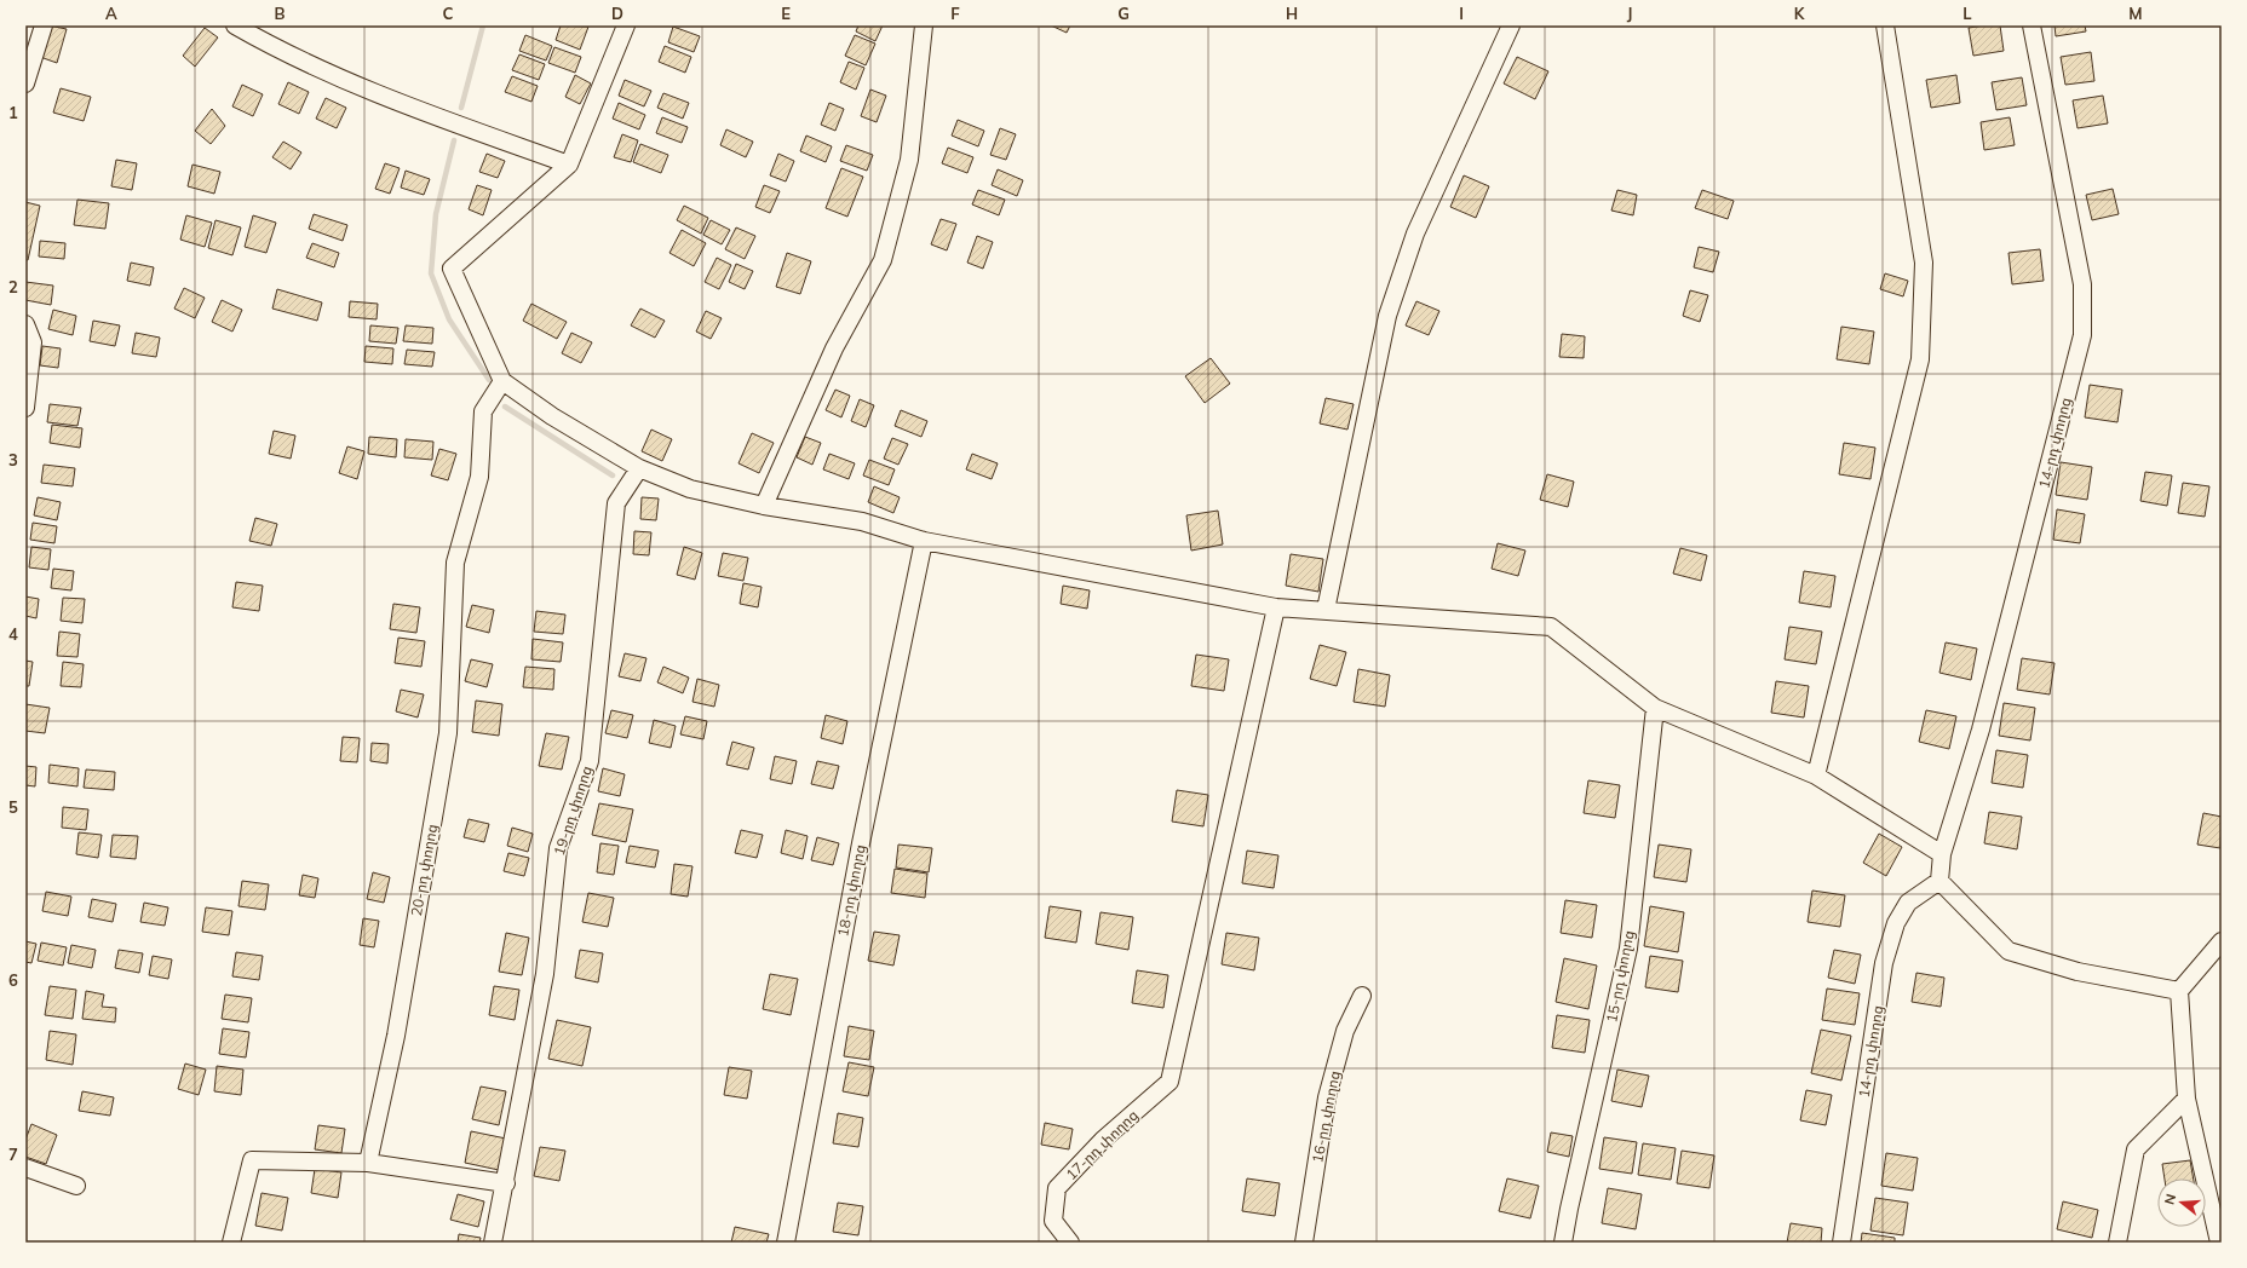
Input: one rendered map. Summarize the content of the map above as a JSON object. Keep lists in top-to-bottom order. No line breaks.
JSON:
{"streets":{"street":["14-րդ փողոց","19-րդ փողոց","20-րդ փողոց","18-րդ փողոց","15-րդ փողոց","16-րդ փողոց","17-րդ փողոց"]},"north":"left","grid":{"columns":["A","B","C","D","E","F","G","H","I","J","K","L","M"],"rows":["1","2","3","4","5","6","7"]}}
